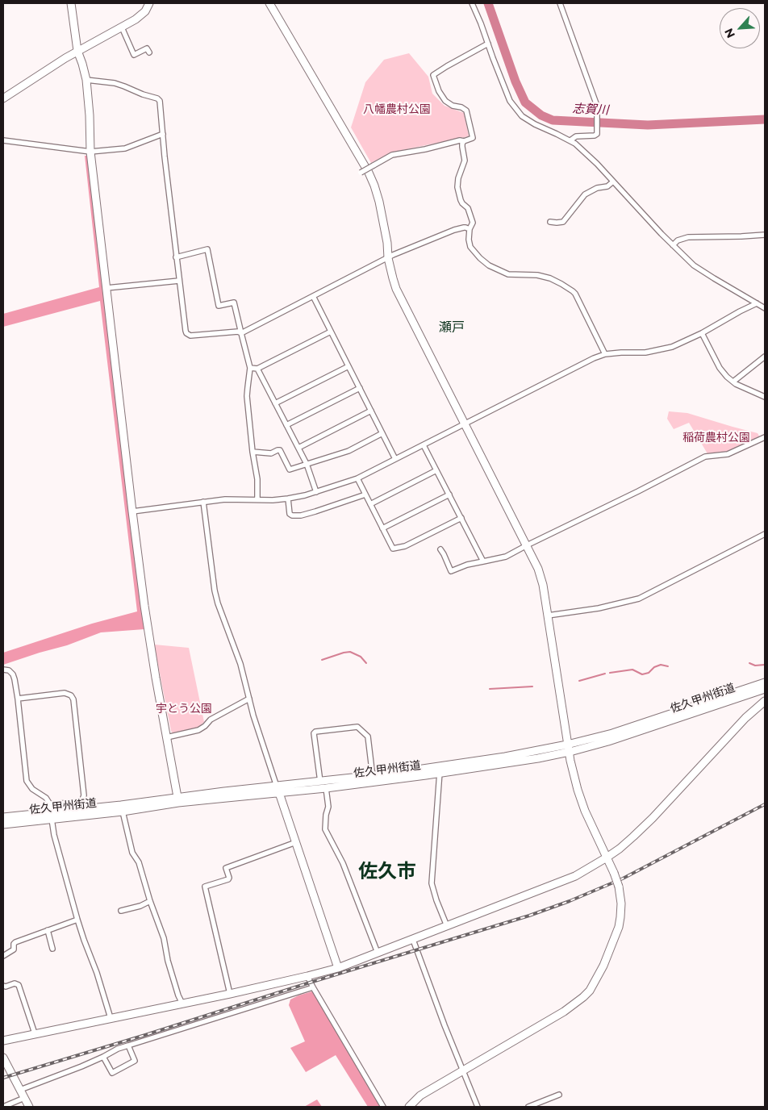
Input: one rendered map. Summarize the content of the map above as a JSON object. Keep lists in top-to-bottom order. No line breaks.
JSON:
{"streets":{"street":["佐久甲州街道"]},"districts":["瀬戸","佐久市"],"water":["志賀川"],"parks":["八幡農村公園","稲荷農村公園","宇とう公園"],"north":"bottom left"}
